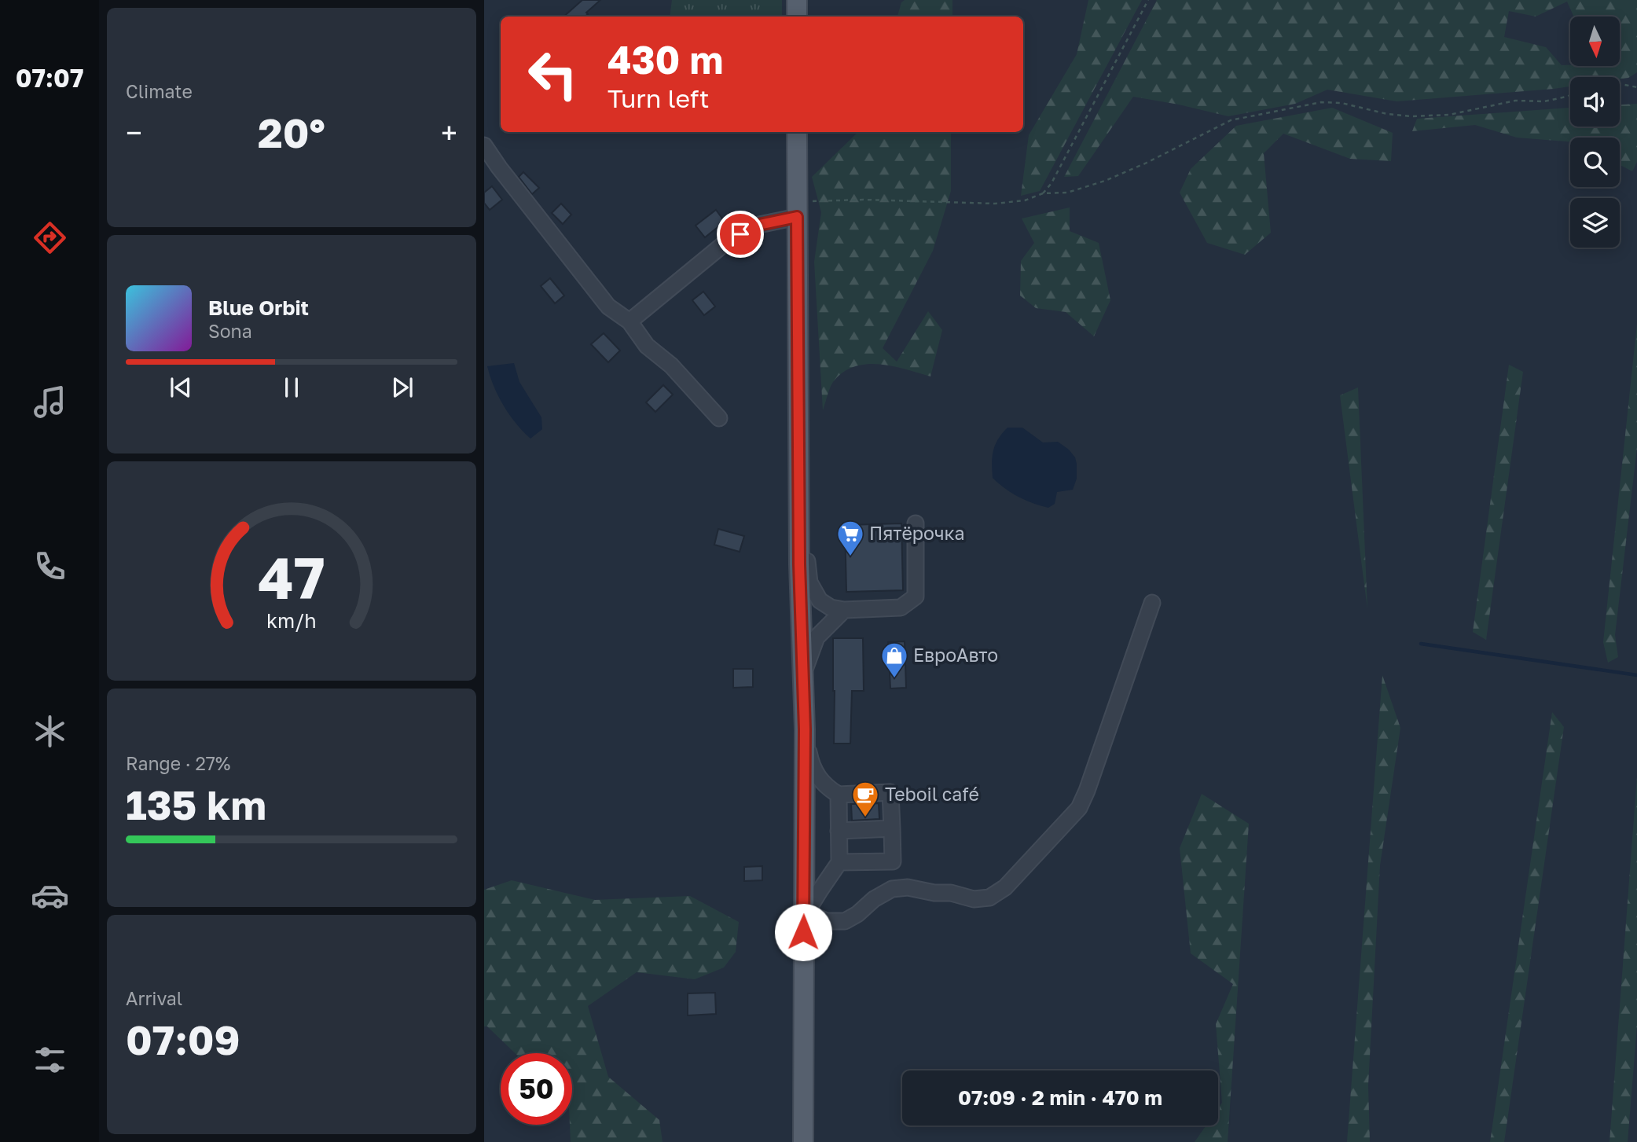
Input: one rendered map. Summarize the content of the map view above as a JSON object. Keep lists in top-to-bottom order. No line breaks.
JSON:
{"places":{"supermarket":["Пятёрочка"],"shop":["ЕвроАвто"],"cafe":["Teboil café"]},"north":"bottom","page":{"tabs":"07:07","tile":["Climate",["Range · 27%","135 km"],["Arrival","07:09"]],"turn":["430 m","Turn left"],"heat":["−","20°","+"],"song":["Blue Orbit","Sona"],"limit":"50","trip":"07:09 · 2 min · 470 m","gauge":["47","km/h"]}}
